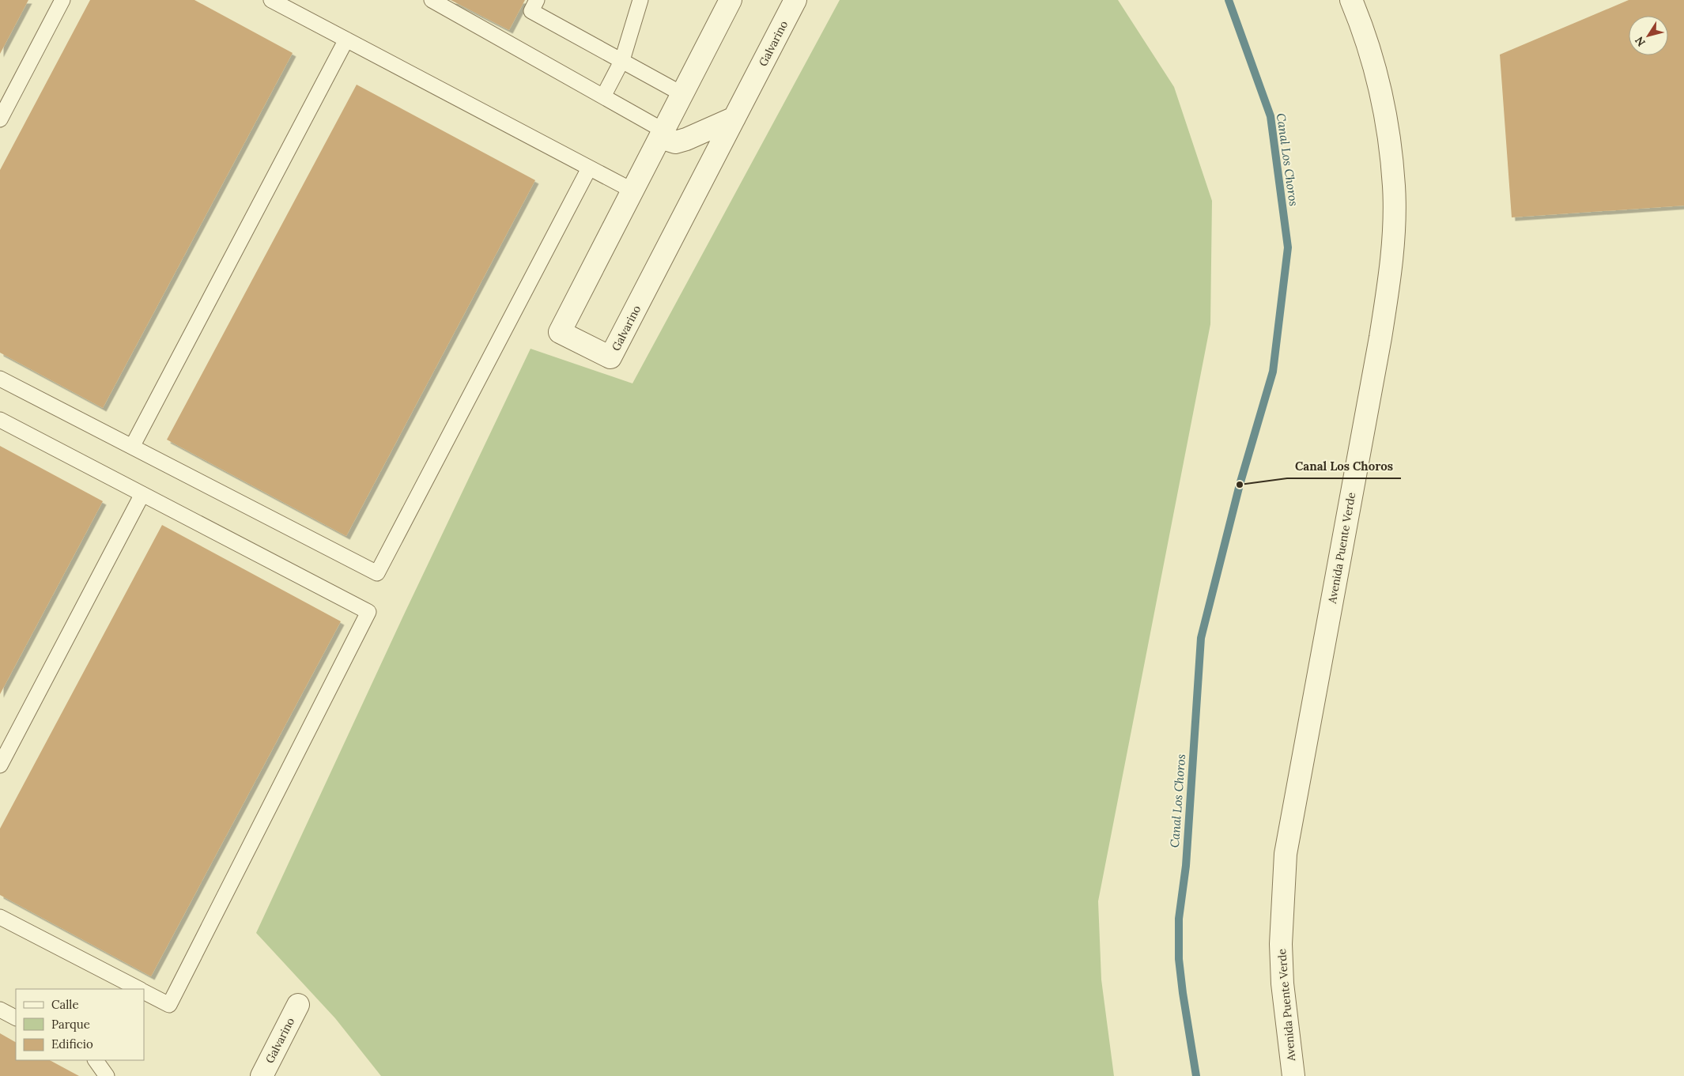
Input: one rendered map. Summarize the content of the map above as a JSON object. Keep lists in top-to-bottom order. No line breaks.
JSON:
{"streets":{"street":["Galvarino","Avenida Puente Verde"]},"water":["Canal Los Choros"],"places":["Canal Los Choros"],"legend":["Calle","Parque","Edificio"],"north":"bottom left"}
